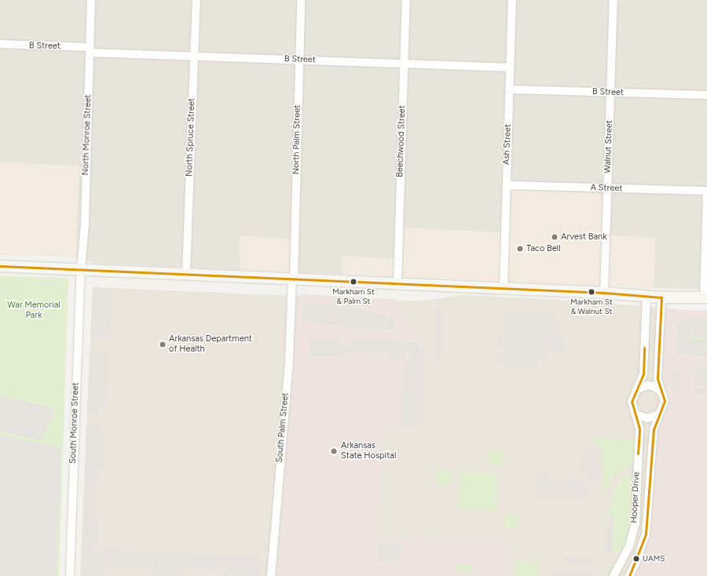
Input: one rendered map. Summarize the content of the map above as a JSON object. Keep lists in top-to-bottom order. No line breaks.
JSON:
{"streets":{"street":["B Street","North Monroe Street","North Spruce Street","North Palm Street","Beechwood Street","Ash Street","Walnut Street","A Street","South Monroe Street","South Palm Street","Hooper Drive"]},"crossings":[["B Street","North Monroe Street"],["B Street","North Spruce Street"],["B Street","North Palm Street"],["B Street","Beechwood Street"],["B Street","Ash Street"],["B Street","Walnut Street"],["North Monroe Street","South Monroe Street"],["North Palm Street","South Palm Street"],["Ash Street","A Street"],["Walnut Street","A Street"]],"parks":["War Memorial Park"],"places":["Arvest Bank","Taco Bell","Markham St & Palm St","Markham St & Walnut St","Arkansas Department of Health","Arkansas State Hospital","UAMS"]}
